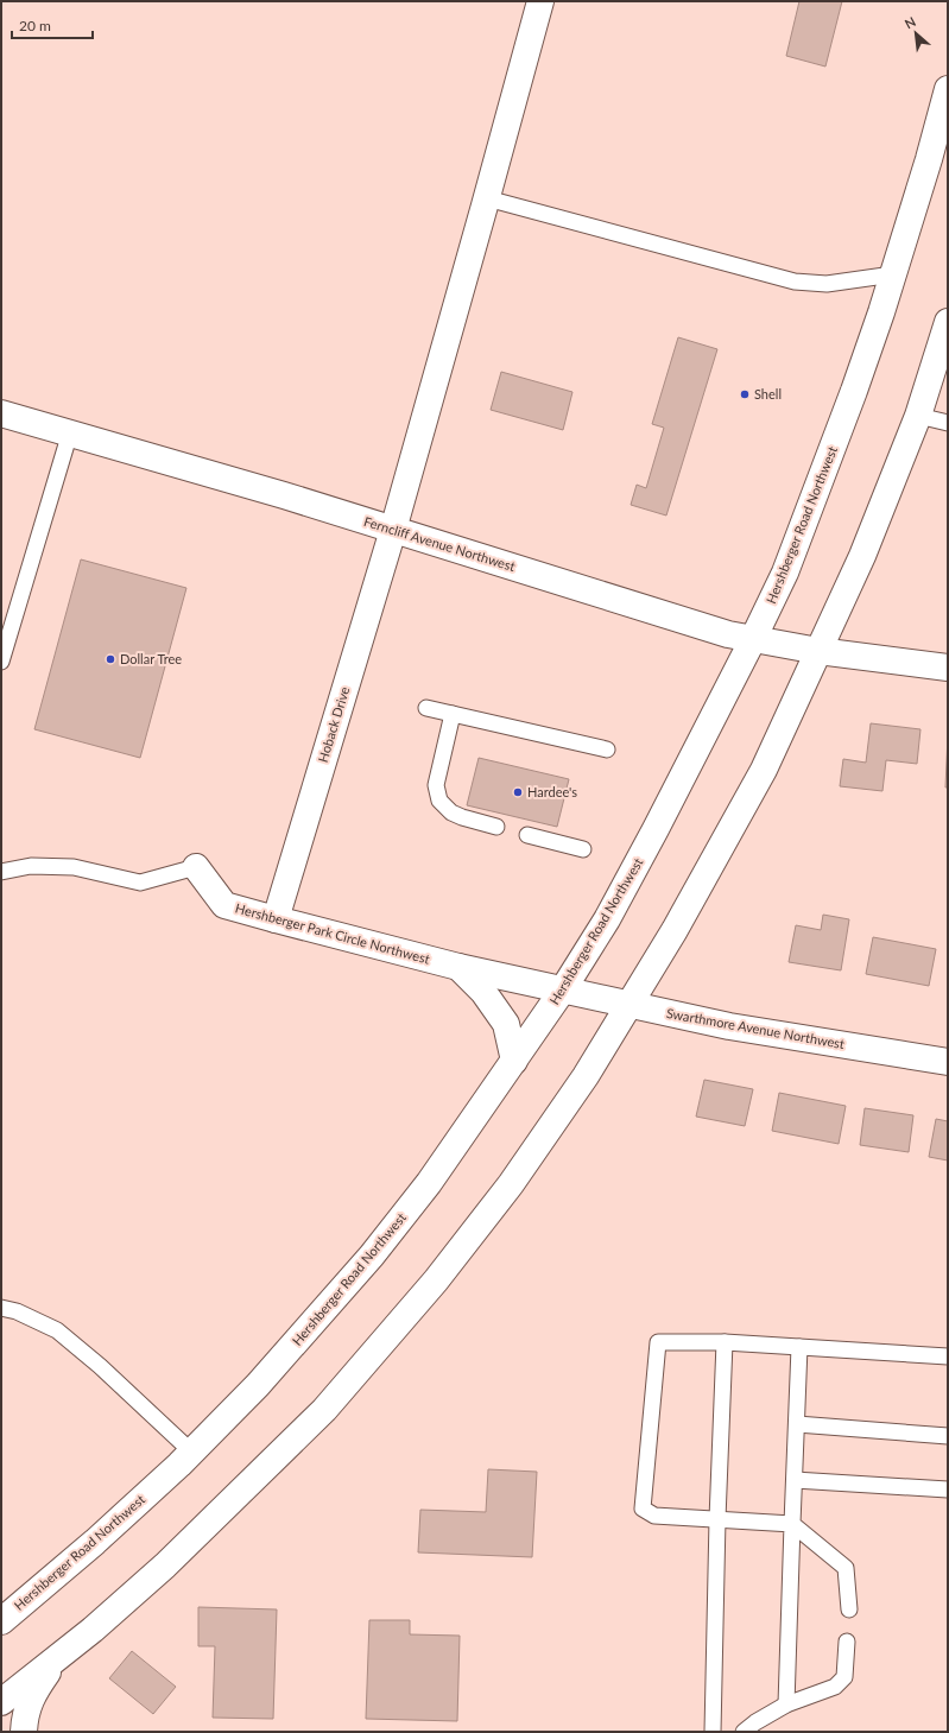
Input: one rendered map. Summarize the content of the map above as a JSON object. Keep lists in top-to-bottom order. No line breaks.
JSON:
{"streets":{"main road":["Hershberger Road Northwest","Ferncliff Avenue Northwest","Hoback Drive","Hershberger Park Circle Northwest","Swarthmore Avenue Northwest"]},"crossings":[["Hershberger Road Northwest","Ferncliff Avenue Northwest"],["Hershberger Road Northwest","Hershberger Park Circle Northwest"],["Hershberger Road Northwest","Swarthmore Avenue Northwest"],["Ferncliff Avenue Northwest","Hoback Drive"],["Hoback Drive","Hershberger Park Circle Northwest"],["Hershberger Park Circle Northwest","Swarthmore Avenue Northwest"]],"places":["Shell","Dollar Tree","Hardee's"],"scale_bar":"20 m","north":"top left"}
